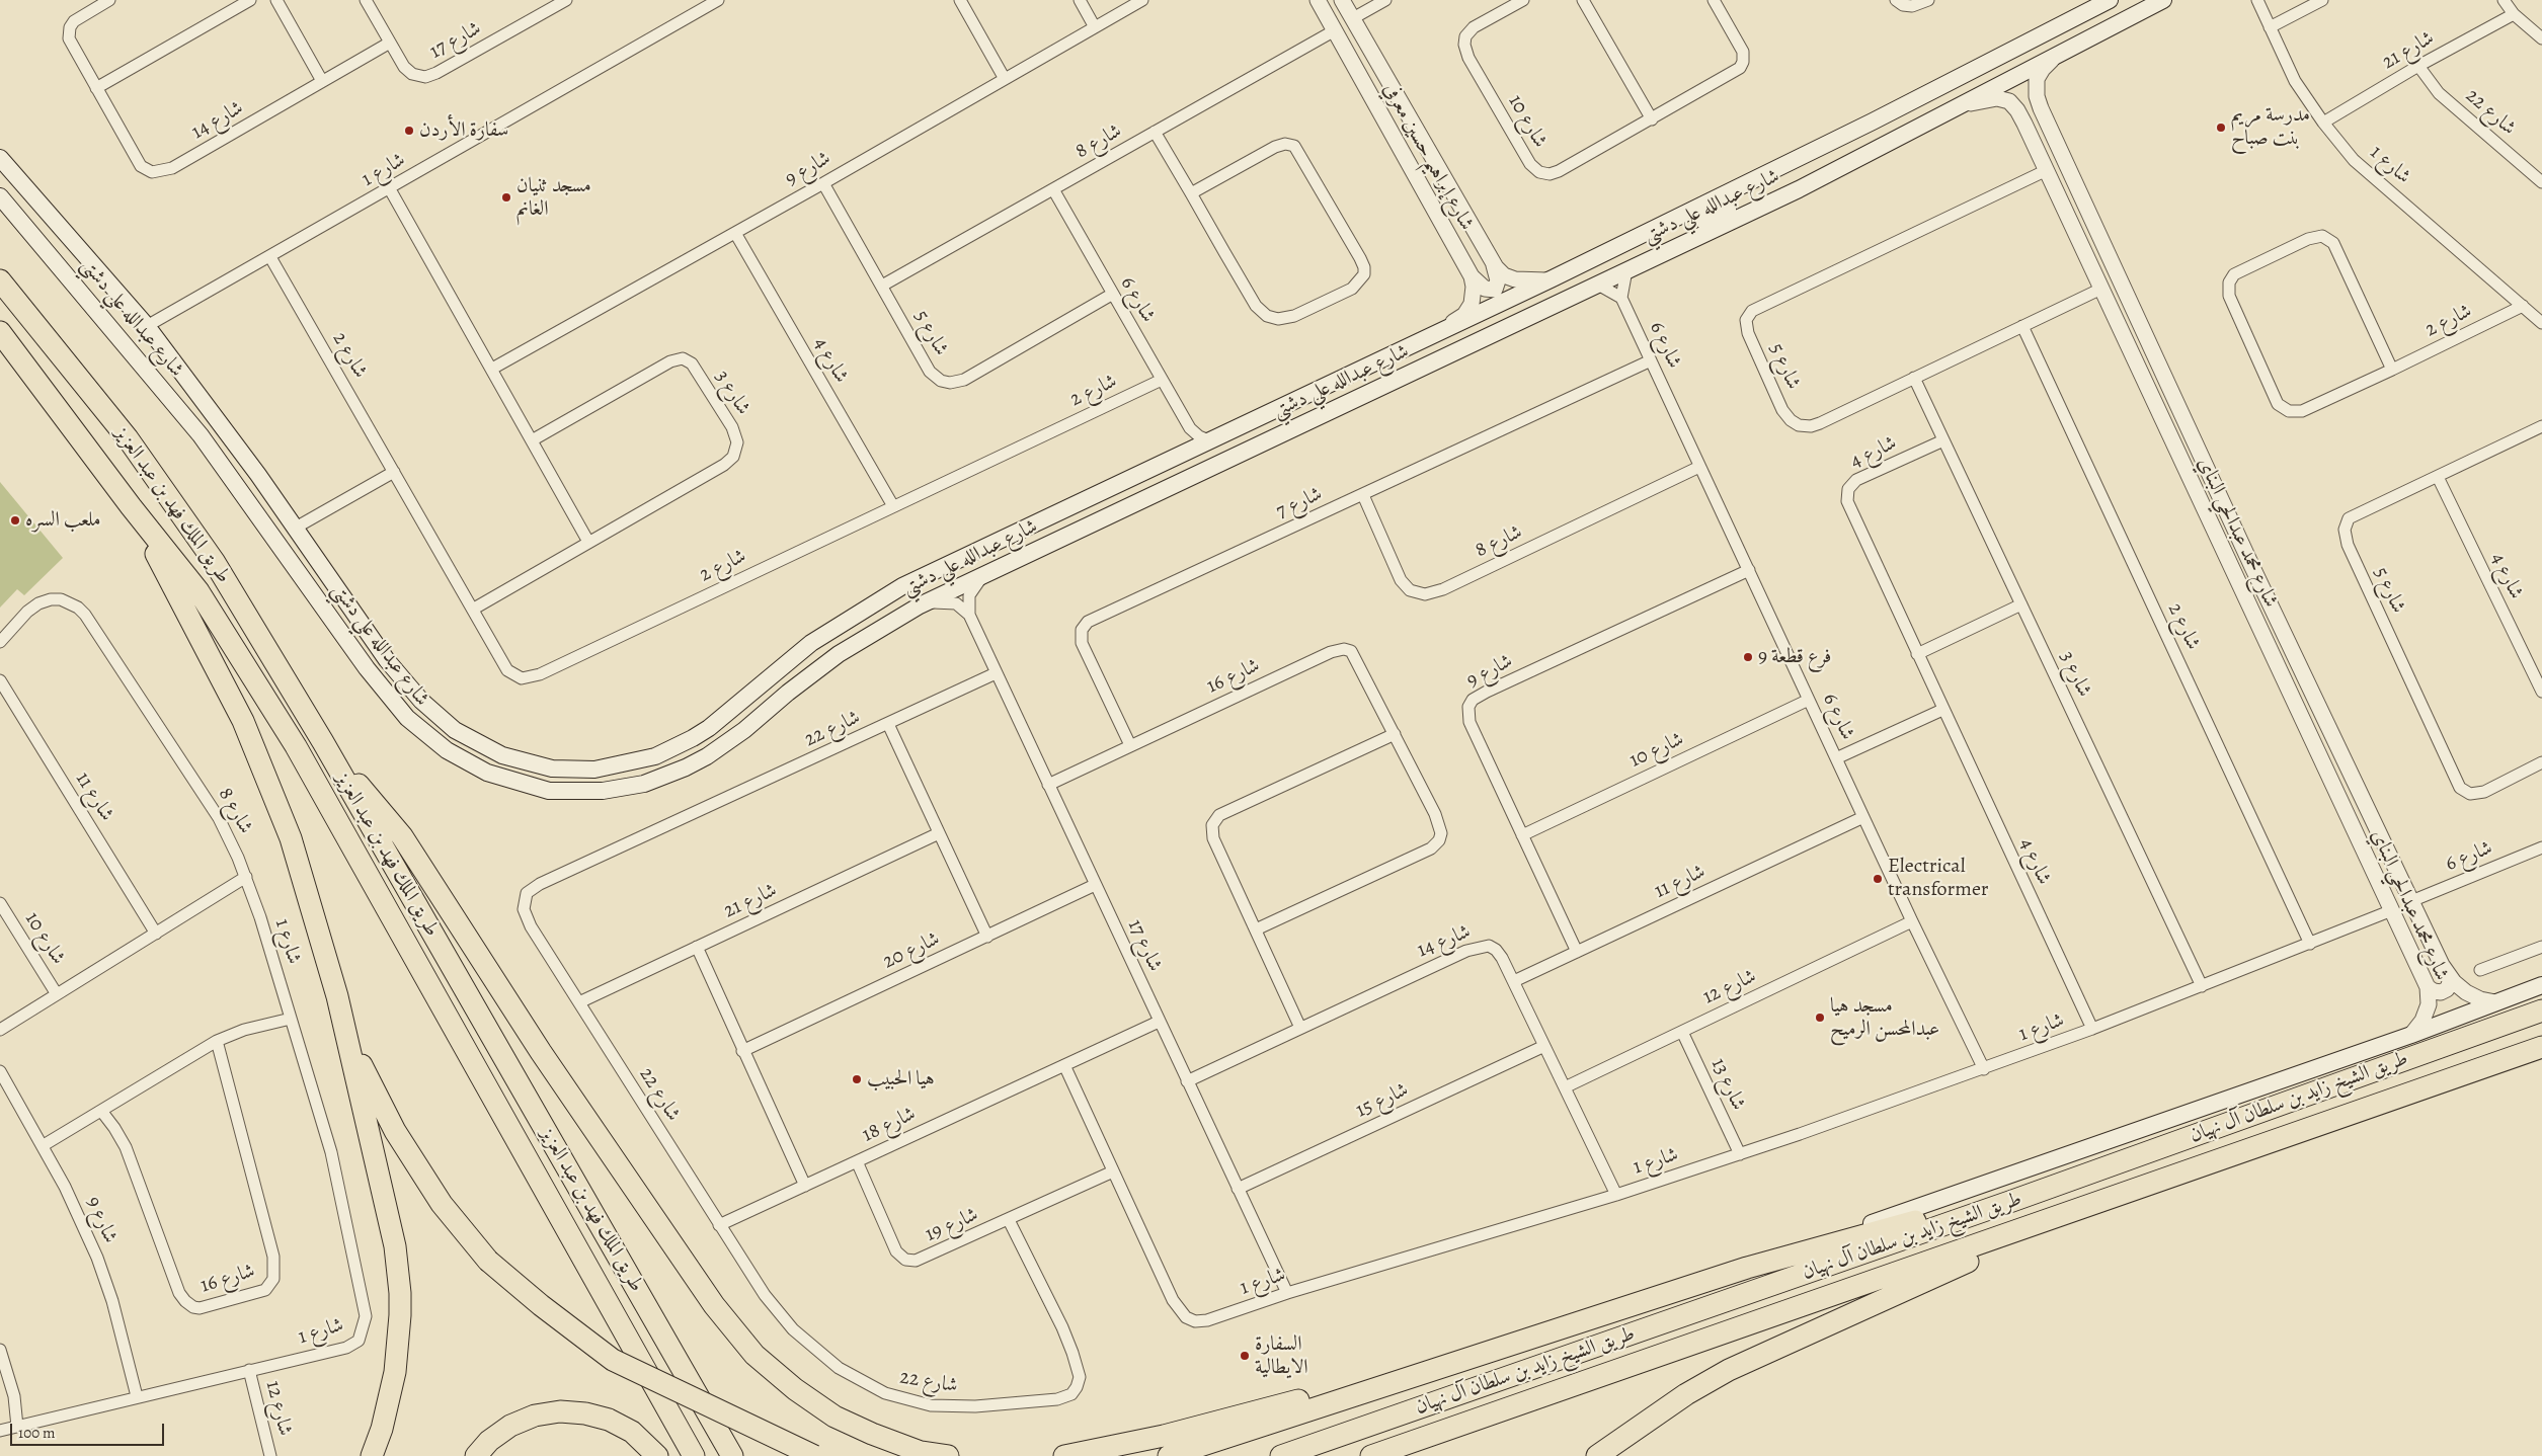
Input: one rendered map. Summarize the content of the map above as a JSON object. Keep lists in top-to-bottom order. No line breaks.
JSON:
{"streets":{"highway":["طريق الملك فهد بن عبد العزيز","طريق الشيخ زايد بن سلطان آل نهيان"],"main road":["شارع عبدالله علي دشتي"],"street":["شارع 17","شارع 21","شارع 22","شارع 14","شارع 10","شارع 8","شارع إبراهيم حسين معرفي","شارع 1","شارع 9","شارع 6","شارع 2","شارع 5","شارع 4","شارع 3","شارع 7","شارع محمد عبدالحي البناي","شارع 16","شارع 11","شارع 20","شارع 12","شارع 13","شارع 15","شارع 18","شارع 19"]},"crossings":[["شارع 17","شارع 22"],["شارع 17","شارع 14"],["شارع 17","شارع 1"],["شارع 17","شارع 16"],["شارع 17","شارع 20"],["شارع 17","شارع 15"],["شارع 17","شارع 18"],["شارع 21","شارع 22"],["شارع 21","شارع 1"],["شارع 22","شارع 18"],["شارع 22","شارع 19"],["شارع 14","شارع 1"],["شارع 14","شارع 11"],["شارع 14","شارع 12"],["شارع 14","شارع 15"],["شارع 10","شارع 9"],["شارع 10","شارع 6"],["شارع 8","شارع إبراهيم حسين معرفي"],["شارع 8","شارع 1"],["شارع 8","شارع 6"],["شارع 8","شارع 5"],["شارع 8","شارع 7"],["شارع إبراهيم حسين معرفي","شارع عبدالله علي دشتي"],["شارع 1","شارع 9"],["شارع 1","شارع عبدالله علي دشتي"],["شارع 1","شارع 6"],["شارع 1","شارع 2"],["شارع 1","شارع 4"],["شارع 1","شارع 3"],["شارع 1","شارع محمد عبدالحي البناي"],["شارع 1","شارع 12"],["شارع 1","شارع 13"],["شارع 1","شارع 18"],["شارع 1","شارع 19"],["شارع 9","شارع 6"],["شارع 9","شارع 5"],["شارع 9","شارع 4"],["شارع 9","شارع 11"],["شارع عبدالله علي دشتي","شارع 6"],["شارع عبدالله علي دشتي","شارع محمد عبدالحي البناي"],["شارع 6","شارع 2"],["شارع 6","شارع 5"],["شارع 6","شارع 7"],["شارع 6","شارع محمد عبدالحي البناي"],["شارع 6","شارع 11"],["شارع 6","شارع 12"],["شارع 2","شارع 5"],["شارع 2","شارع 4"],["شارع 2","شارع 3"],["شارع 5","شارع 4"],["شارع 5","شارع 3"],["شارع 5","شارع محمد عبدالحي البناي"],["شارع 4","شارع 3"],["شارع 7","شارع 16"],["شارع 12","شارع 13"],["شارع 18","شارع 19"]],"places":["مدرسة مريم بنت صباح","سفارة الأردن","مسجد ثنيان الغانم","ملعب السره","فرع قطعة 9","Electrical transformer","مسجد هيا عبدالمحسن الرميح","هيا الحبيب","السفارة الايطالية"],"scale_bar":"100 m"}
